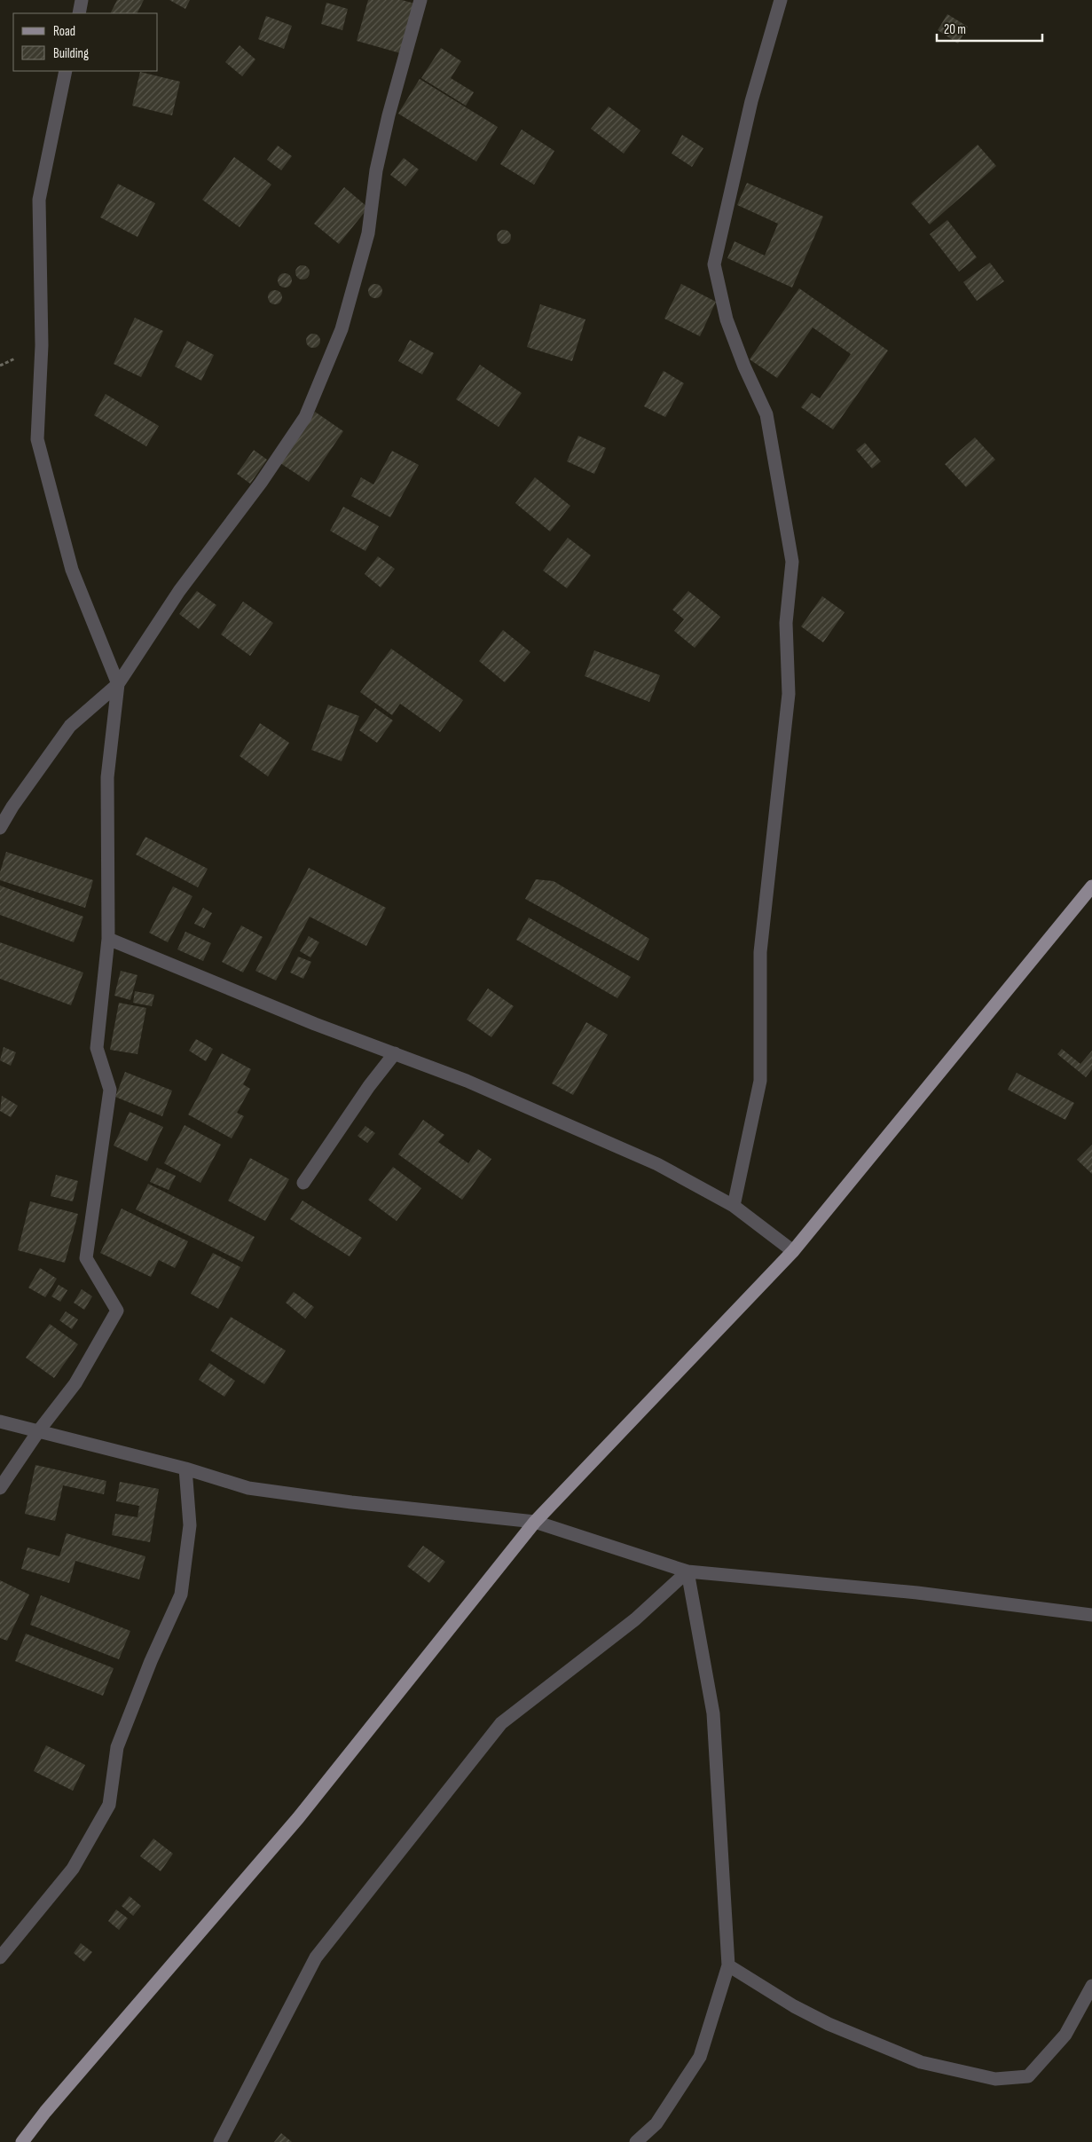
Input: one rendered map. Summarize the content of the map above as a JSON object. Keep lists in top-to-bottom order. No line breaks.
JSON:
{"legend":["Road","Building"],"scale_bar":"20 m"}
